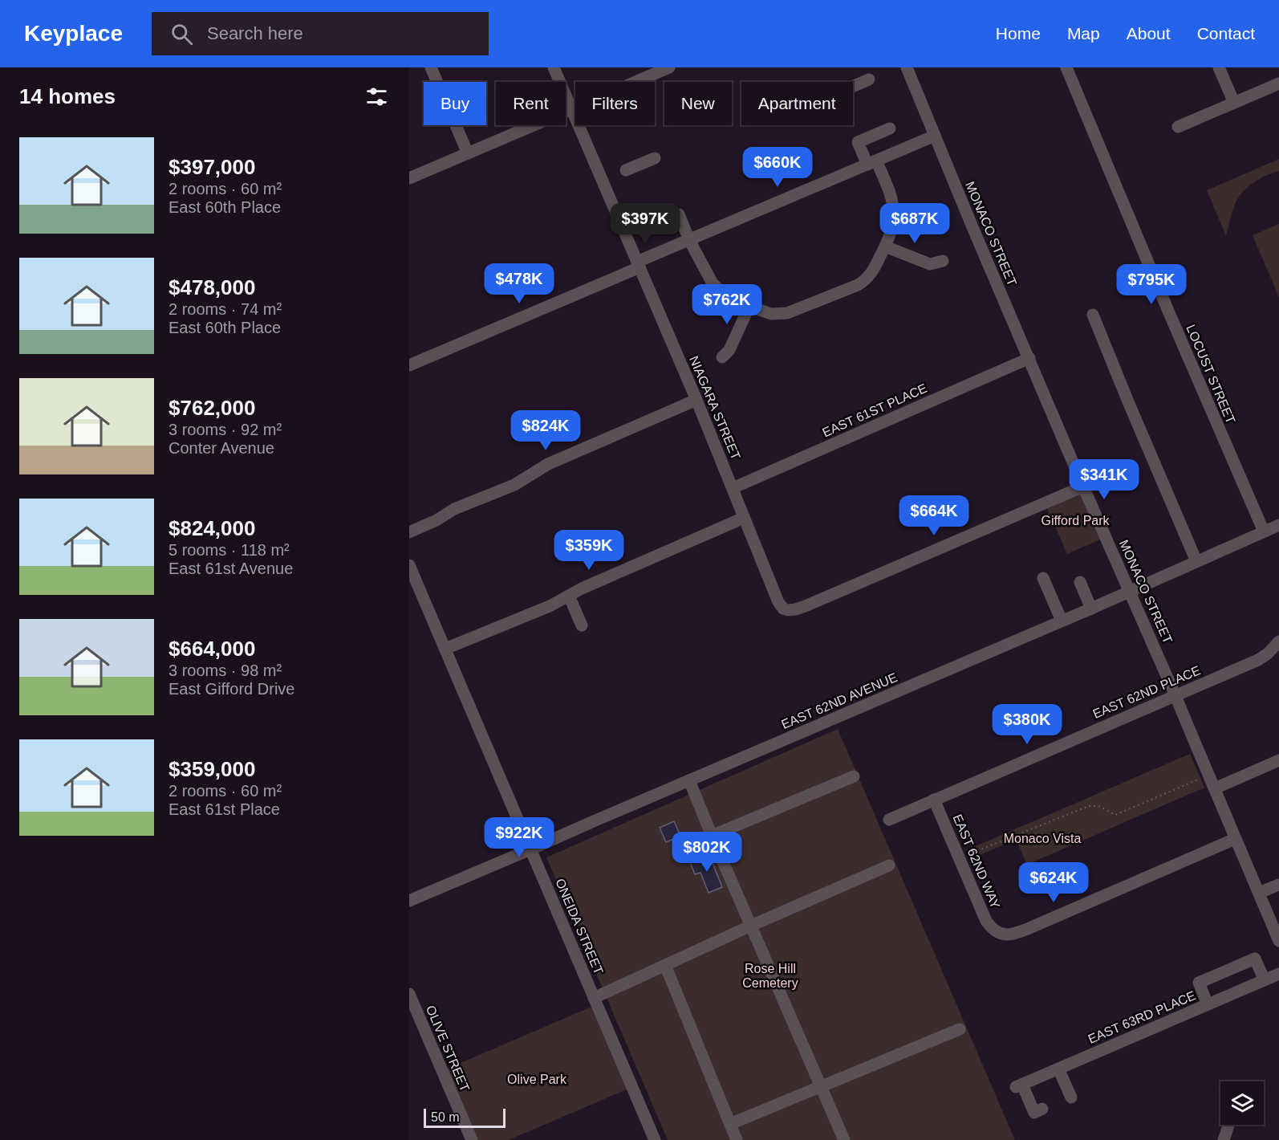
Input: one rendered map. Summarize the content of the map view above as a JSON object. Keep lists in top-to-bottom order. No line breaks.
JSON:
{"streets":{"street":["MONACO STREET","LOCUST STREET","NIAGARA STREET","EAST 61ST PLACE","EAST 62ND PLACE","EAST 62ND AVENUE","EAST 62ND WAY","ONEIDA STREET","EAST 63RD PLACE","OLIVE STREET"]},"crossings":[["MONACO STREET","NIAGARA STREET"],["MONACO STREET","EAST 61ST PLACE"],["MONACO STREET","EAST 62ND PLACE"],["MONACO STREET","EAST 62ND AVENUE"],["MONACO STREET","EAST 62ND WAY"],["LOCUST STREET","EAST 62ND AVENUE"],["NIAGARA STREET","EAST 61ST PLACE"],["EAST 62ND PLACE","EAST 62ND WAY"],["EAST 62ND AVENUE","ONEIDA STREET"]],"parks":["Gifford Park","Monaco Vista","Rose Hill Cemetery","Olive Park"],"scale_bar":"50 m","page":{"header":"Keyplace","search":"Search here","nav":["Home","Map","About","Contact"],"heading":"14 homes","chip":["Buy","Rent","Filters","New","Apartment"],"list":[{"name":"$397,000","note":"2 rooms · 60 m² · East 60th Place"},{"name":"$478,000","note":"2 rooms · 74 m² · East 60th Place"},{"name":"$762,000","note":"3 rooms · 92 m² · Conter Avenue"},{"name":"$824,000","note":"5 rooms · 118 m² · East 61st Avenue"},{"name":"$664,000","note":"3 rooms · 98 m² · East Gifford Drive"},{"name":"$359,000","note":"2 rooms · 60 m² · East 61st Place"}],"price":["$660K","$397K","$687K","$478K","$795K","$762K","$824K","$341K","$664K","$359K","$380K","$922K","$802K","$624K"],"scale":"50 m"}}
